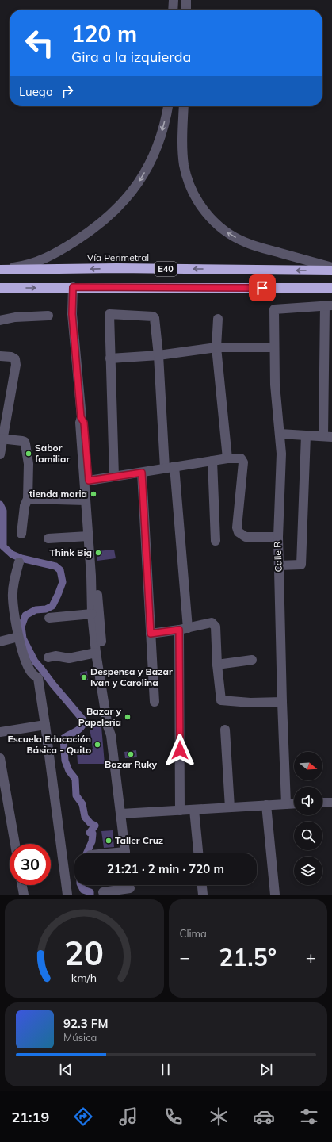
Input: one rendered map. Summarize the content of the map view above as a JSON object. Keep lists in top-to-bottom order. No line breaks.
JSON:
{"streets":{"highway":["Vía Perimetral","E40"],"street":["Calle R"]},"places":["Sabor familiar","tienda maria","Think Big","Despensa y Bazar Ivan y Carolina","Bazar y Papeleria","Escuela Educación Básica - Quito","Bazar Ruky","Taller Cruz"],"north":"right","page":{"turn":["120 m","Gira a la izquierda"],"then":"Luego","limit":"30","trip":"21:21 · 2 min · 720 m","tile":"Clima","heat":["−","21.5°","+"],"song":["92.3 FM","Música"],"tabs":"21:19","gauge":["20","km/h"]}}
